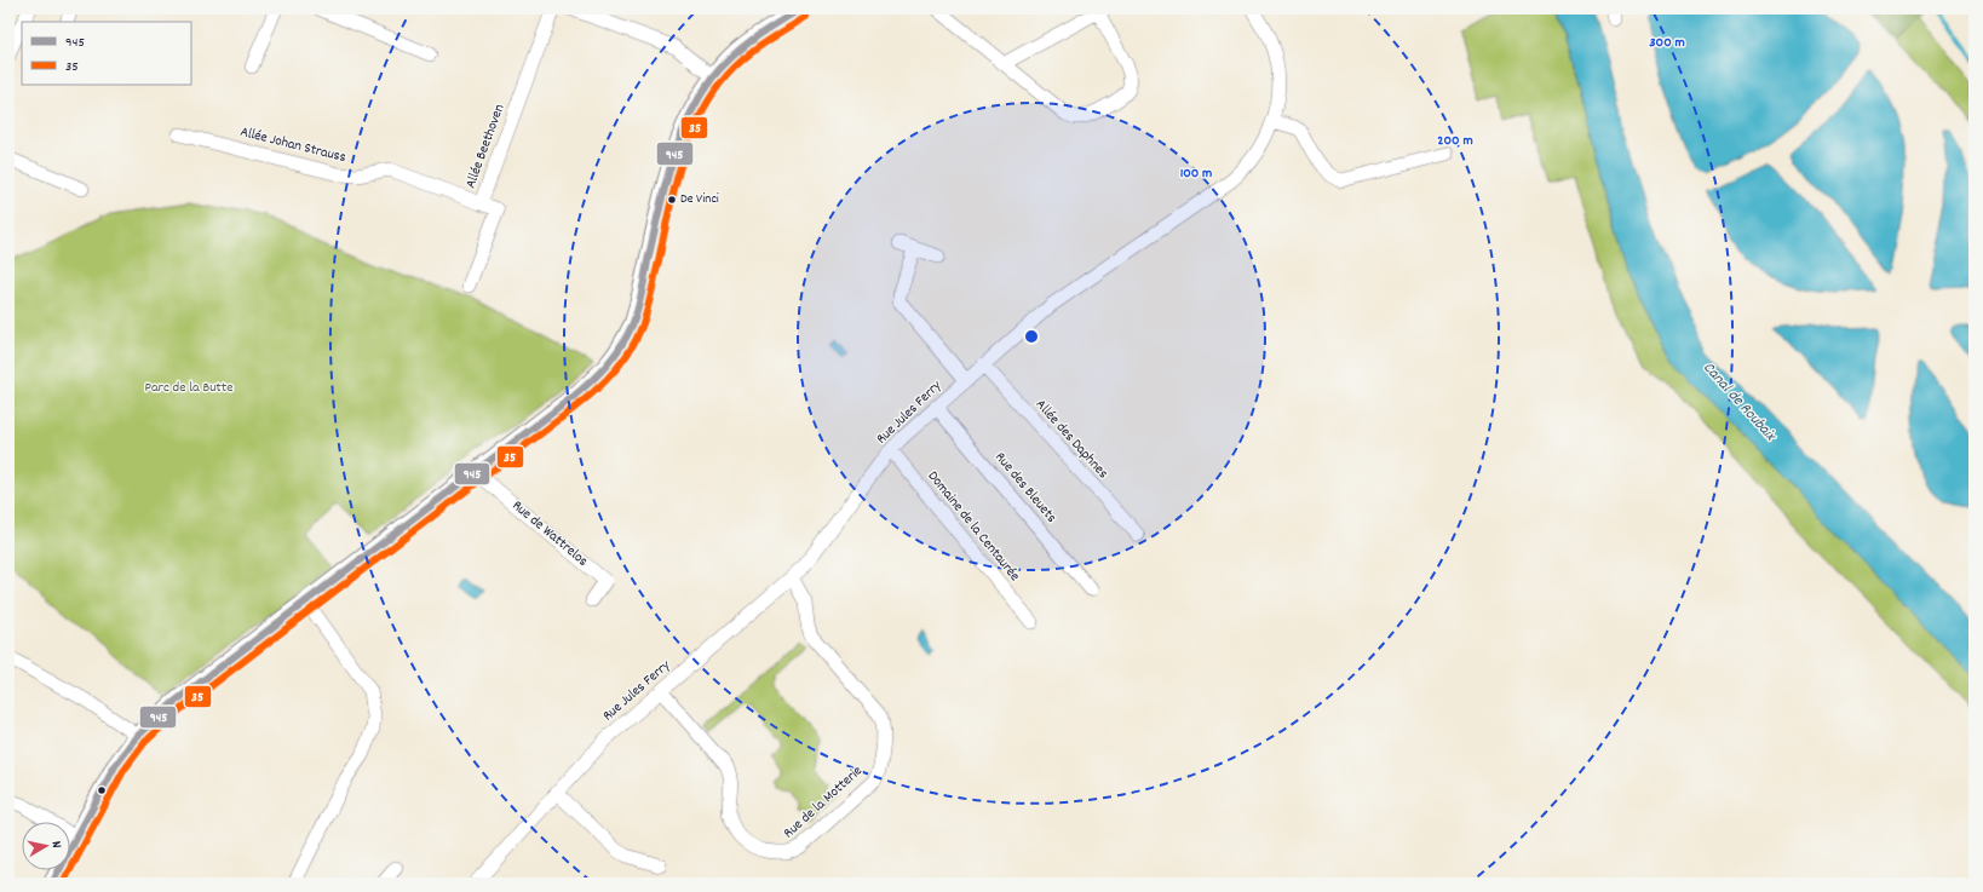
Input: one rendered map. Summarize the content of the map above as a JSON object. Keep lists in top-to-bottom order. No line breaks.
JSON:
{"streets":{"street":["Allée Johan Strauss","Allée Beethoven","Rue Jules Ferry","Allée des Daphnes","Rue des Bleuets","Domaine de la Centaurée","Rue de Wattrelos","Rue de la Motterie"]},"crossings":[["Allée Johan Strauss","Allée Beethoven"],["Rue Jules Ferry","Allée des Daphnes"],["Rue Jules Ferry","Rue des Bleuets"],["Rue Jules Ferry","Domaine de la Centaurée"],["Rue Jules Ferry","Rue de la Motterie"]],"water":["Canal de Roubaix"],"parks":["Parc de la Butte"],"places":["De Vinci"],"lines":["transit line 945","transit line 35"],"legend":["945","35"],"north":"right","rings":["300 m","200 m","100 m"]}
